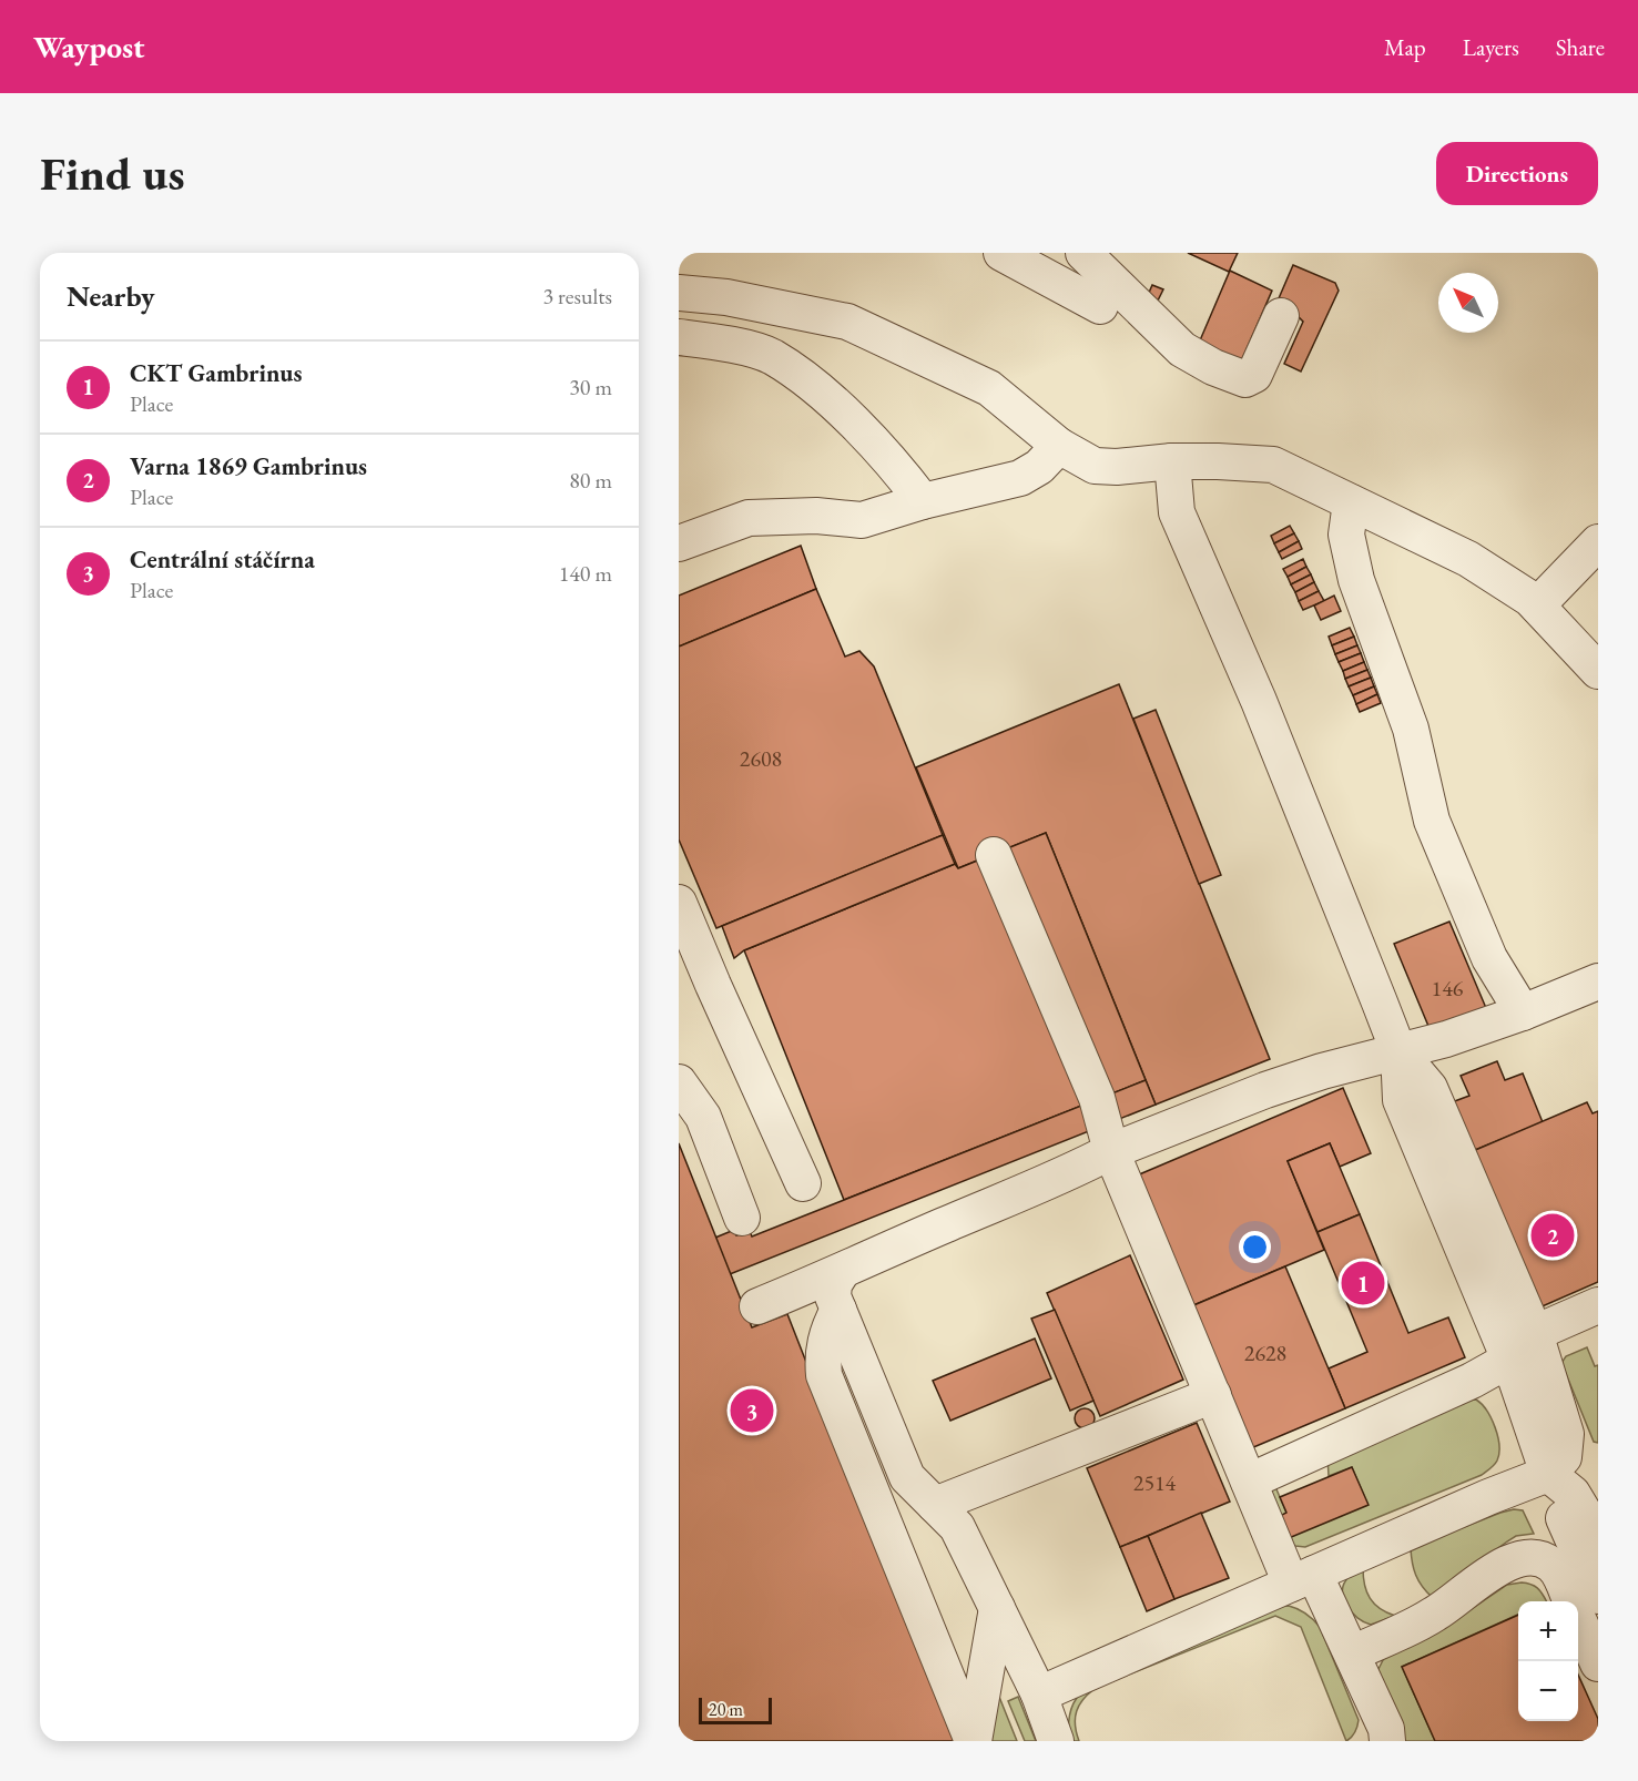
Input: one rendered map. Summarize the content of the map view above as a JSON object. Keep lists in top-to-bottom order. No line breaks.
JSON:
{"house_numbers":["2608","146","2628","2514"],"scale_bar":"20 m","north":"top left","page":{"header":"Waypost","nav":["Map","Layers","Share"],"buttons":"Directions","title":"Find us","heading":["Nearby","3 results"],"list":[{"mark":"1","name":"CKT Gambrinus","note":"Place","value":"30 m"},{"mark":"2","name":"Varna 1869 Gambrinus","note":"Place","value":"80 m"},{"mark":"3","name":"Centrální stáčírna","note":"Place","value":"140 m"}],"pins":["2","1","3"],"map_buttons":["+","−"],"scale":"20 m"}}
